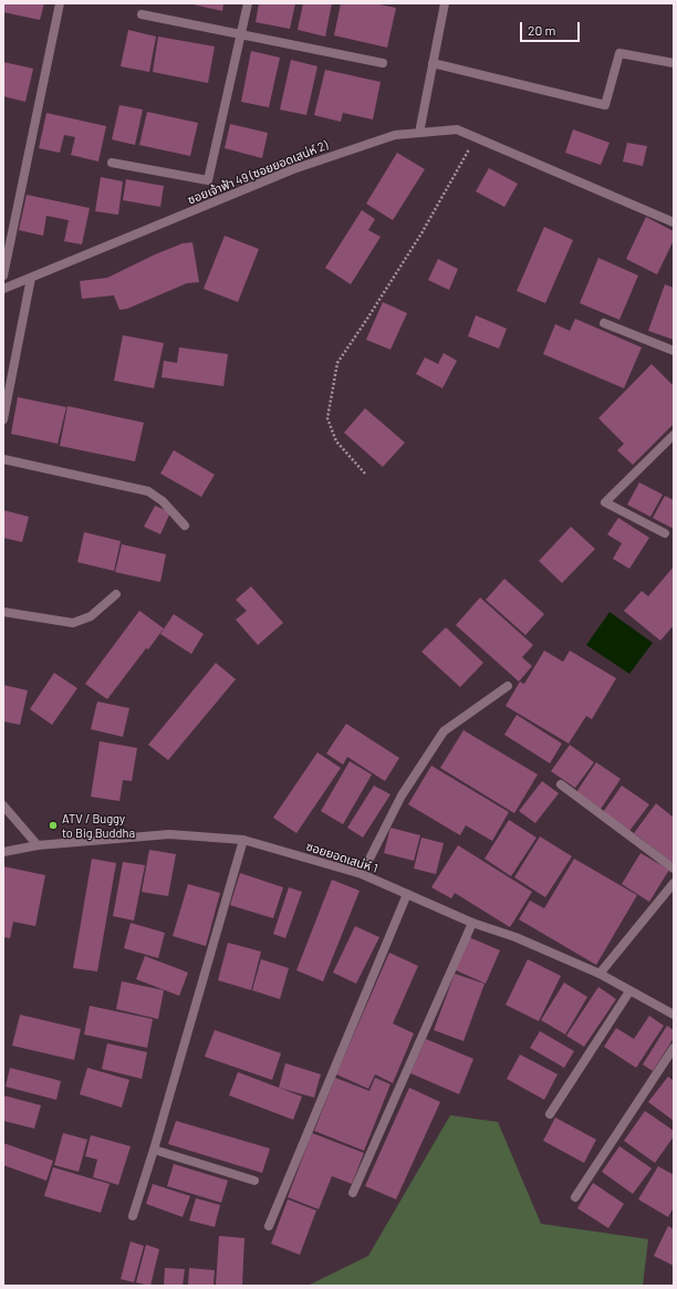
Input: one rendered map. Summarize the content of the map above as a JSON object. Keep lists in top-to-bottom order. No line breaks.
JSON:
{"streets":{"street":["ซอยเจ้าฟ้า 49 (ซอยยอดเสน่ห์ 2)","ซอยยอดเสน่ห์ 1"]},"places":["ATV / Buggy to Big Buddha"],"scale_bar":"20 m"}
